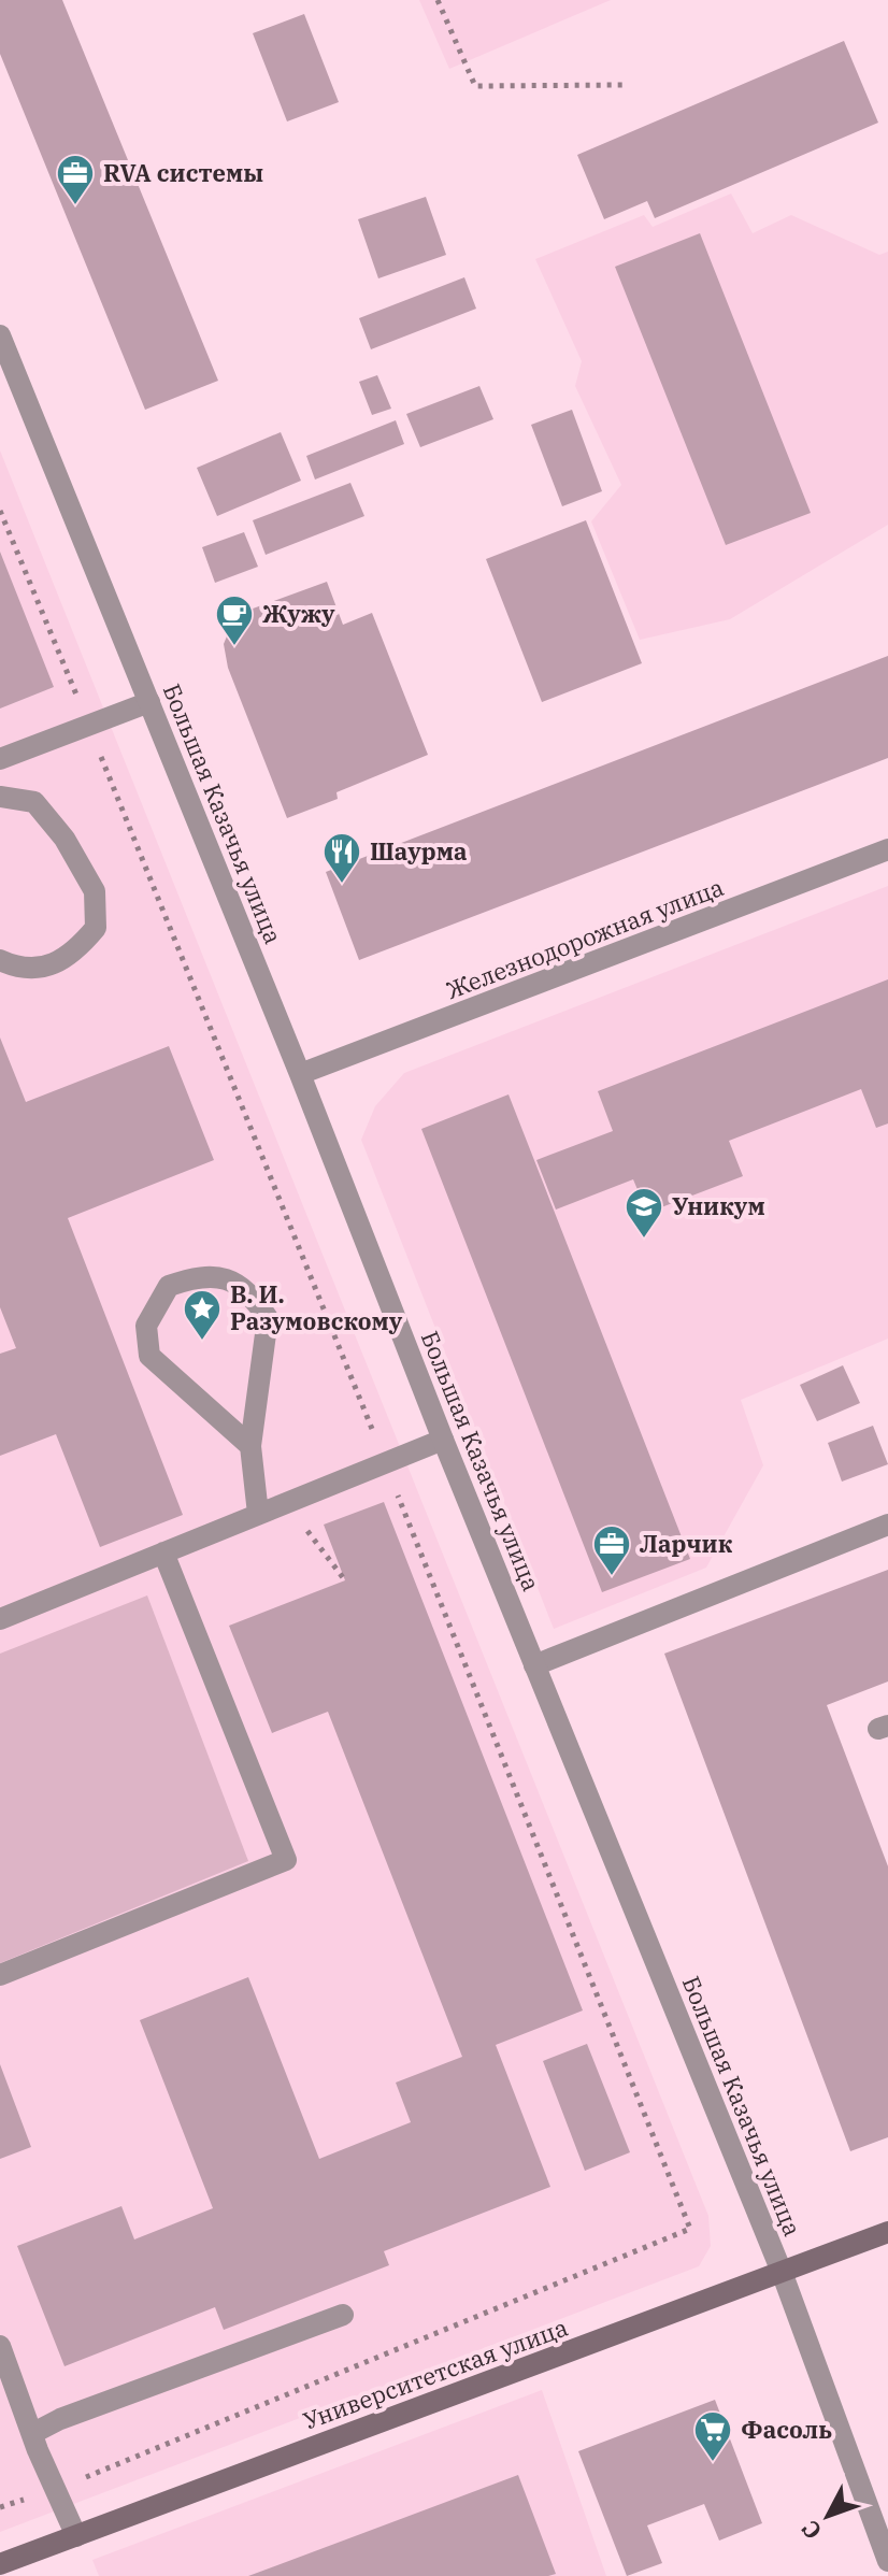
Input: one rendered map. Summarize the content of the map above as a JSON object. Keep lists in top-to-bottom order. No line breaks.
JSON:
{"streets":{"main road":["Университетская улица"],"street":["Большая Казачья улица","Железнодорожная улица"]},"crossings":[["Большая Казачья улица","Железнодорожная улица"],["Большая Казачья улица","Университетская улица"]],"places":{"office":["RVA системы","Ларчик"],"cafe":["Жужу"],"restaurant":["Шаурма"],"school or university":["Уникум"],"place":["В. И. Разумовскому"],"supermarket":["Фасоль"]},"north":"bottom left"}
